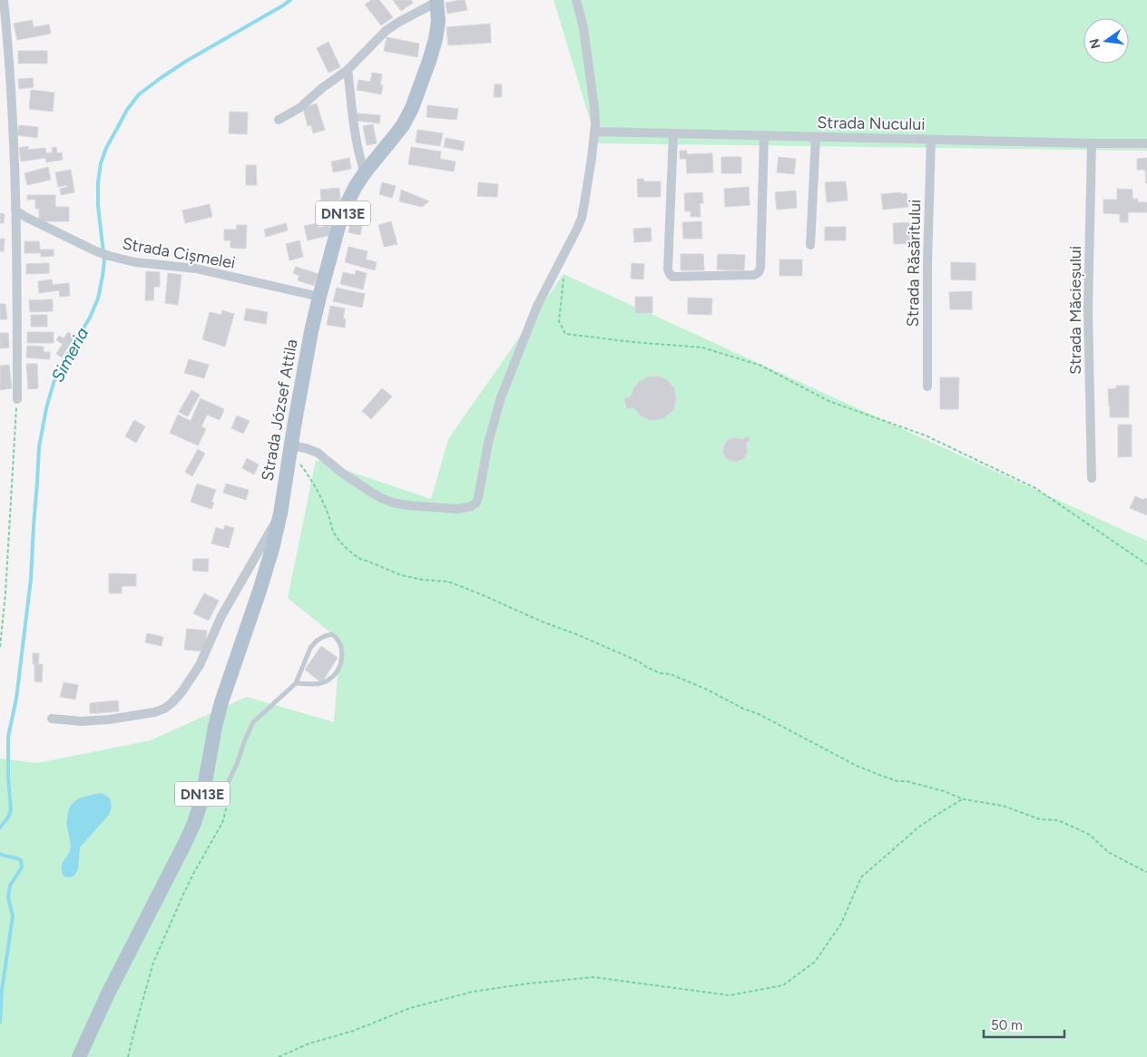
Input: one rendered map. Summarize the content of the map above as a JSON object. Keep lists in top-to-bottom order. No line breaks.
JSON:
{"streets":{"main road":["DN13E","Strada József Attila"],"street":["Strada Nucului","Strada Cișmelei","Strada Răsăritului","Strada Măcieșului"]},"crossings":[["Strada Nucului","Strada Răsăritului"],["Strada Nucului","Strada Măcieșului"],["DN13E","Strada József Attila"],["Strada Cișmelei","Strada József Attila"]],"water":["Simeria"],"scale_bar":"50 m","north":"left"}
